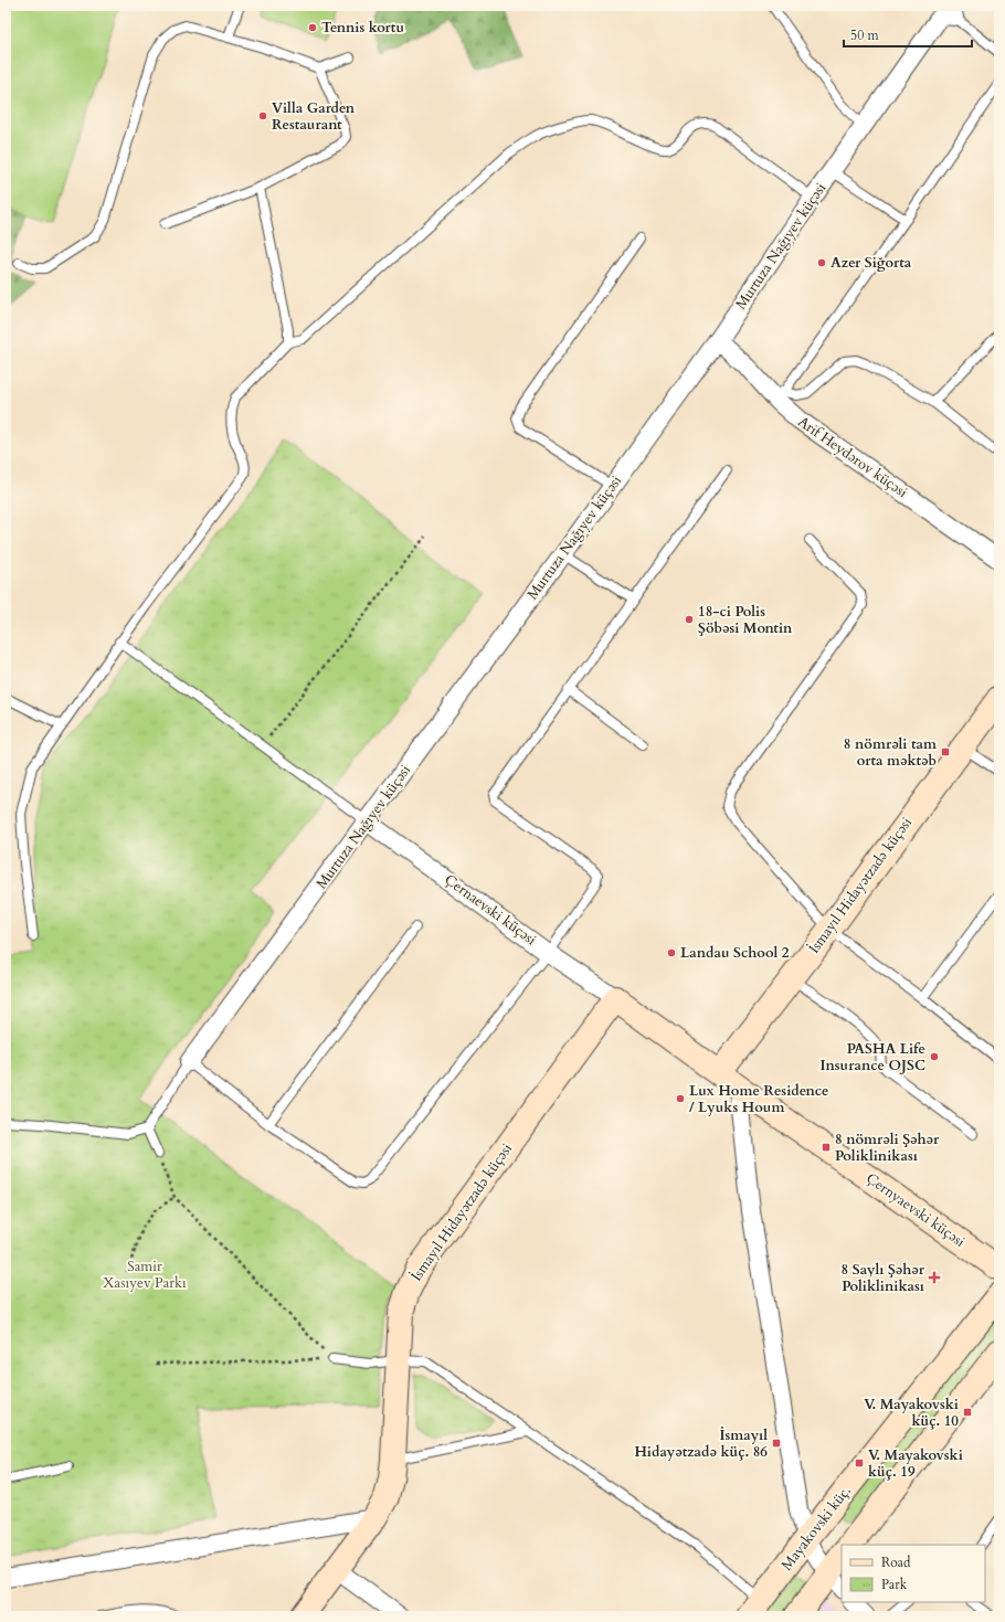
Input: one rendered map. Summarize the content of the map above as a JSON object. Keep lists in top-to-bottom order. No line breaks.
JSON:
{"streets":{"street":["Murtuza Nağıyev küçəsi","Arif Heydərov küçəsi","İsmayıl Hidayətzadə küçəsi","Çernaevski küçəsi","Çernyaevski küçəsi","Mayakovski küç."]},"crossings":[["Murtuza Nağıyev küçəsi","Arif Heydərov küçəsi"],["Murtuza Nağıyev küçəsi","Çernaevski küçəsi"],["İsmayıl Hidayətzadə küçəsi","Çernaevski küçəsi"],["İsmayıl Hidayətzadə küçəsi","Çernyaevski küçəsi"],["Çernaevski küçəsi","Çernyaevski küçəsi"]],"parks":["Samir Xasıyev Parkı"],"places":{"other":["Tennis kortu","Villa Garden Restaurant","Azer Siğorta","18-ci Polis Şöbəsi Montin","Landau School 2","PASHA Life Insurance OJSC","Lux Home Residence / Lyuks Houm"],"transit":["8 nömrəli tam orta məktəb","8 nömrəli Şəhər Poliklinikası","V. Mayakovski küç. 10","İsmayıl Hidayətzadə küç. 86","V. Mayakovski küç. 19"],"health":["8 Saylı Şəhər Poliklinikası"]},"legend":["Road","Park"],"scale_bar":"50 m"}
